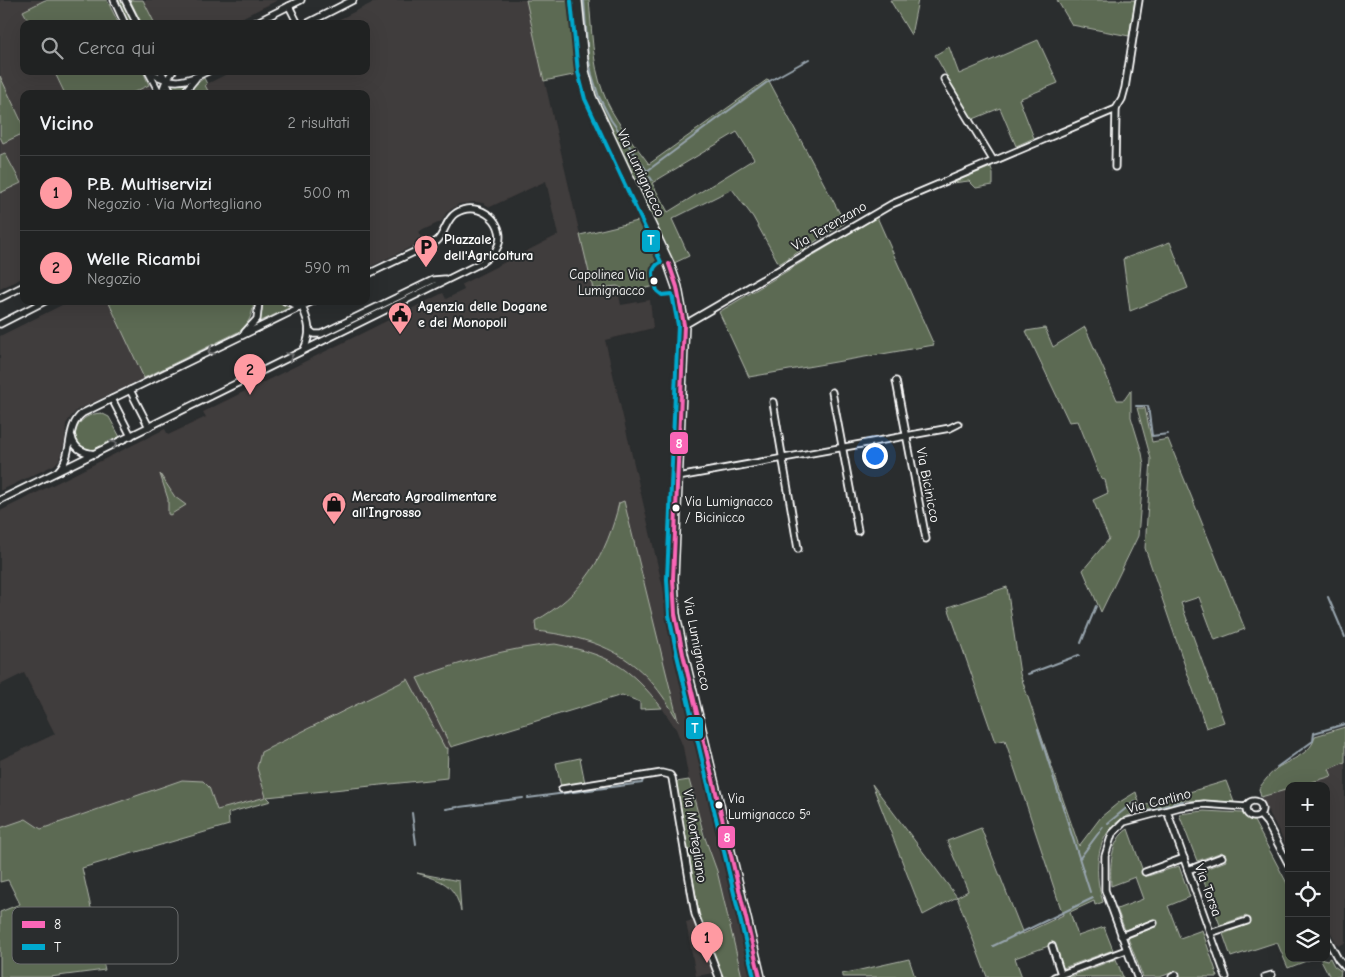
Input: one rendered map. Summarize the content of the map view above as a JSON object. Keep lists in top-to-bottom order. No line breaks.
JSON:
{"streets":{"main road":["Via Lumignacco"],"street":["Via Terenzano","Via Bicinicco","Via Carlino","Via Mortegliano","Via Torsa"]},"crossings":[["Via Lumignacco","Via Terenzano"],["Via Lumignacco","Via Bicinicco"],["Via Carlino","Via Torsa"]],"places":{"parking":["Piazzale dell'Agricoltura"],"other":["Capolinea Via Lumignacco","Via Lumignacco / Bicinicco","Via Lumignacco 5ª"],"public building":["Agenzia delle Dogane e dei Monopoli"],"shop":["Mercato Agroalimentare all’Ingrosso"]},"lines":["transit line T","transit line 8"],"legend":["8","T"],"page":{"search":"Cerca qui","heading":["Vicino","2 risultati"],"list":[{"mark":"1","name":"P.B. Multiservizi","note":"Negozio · Via Mortegliano","value":"500 m"},{"mark":"2","name":"Welle Ricambi","note":"Negozio","value":"590 m"}],"pins":["2","1"],"map_buttons":["+","−"]}}
